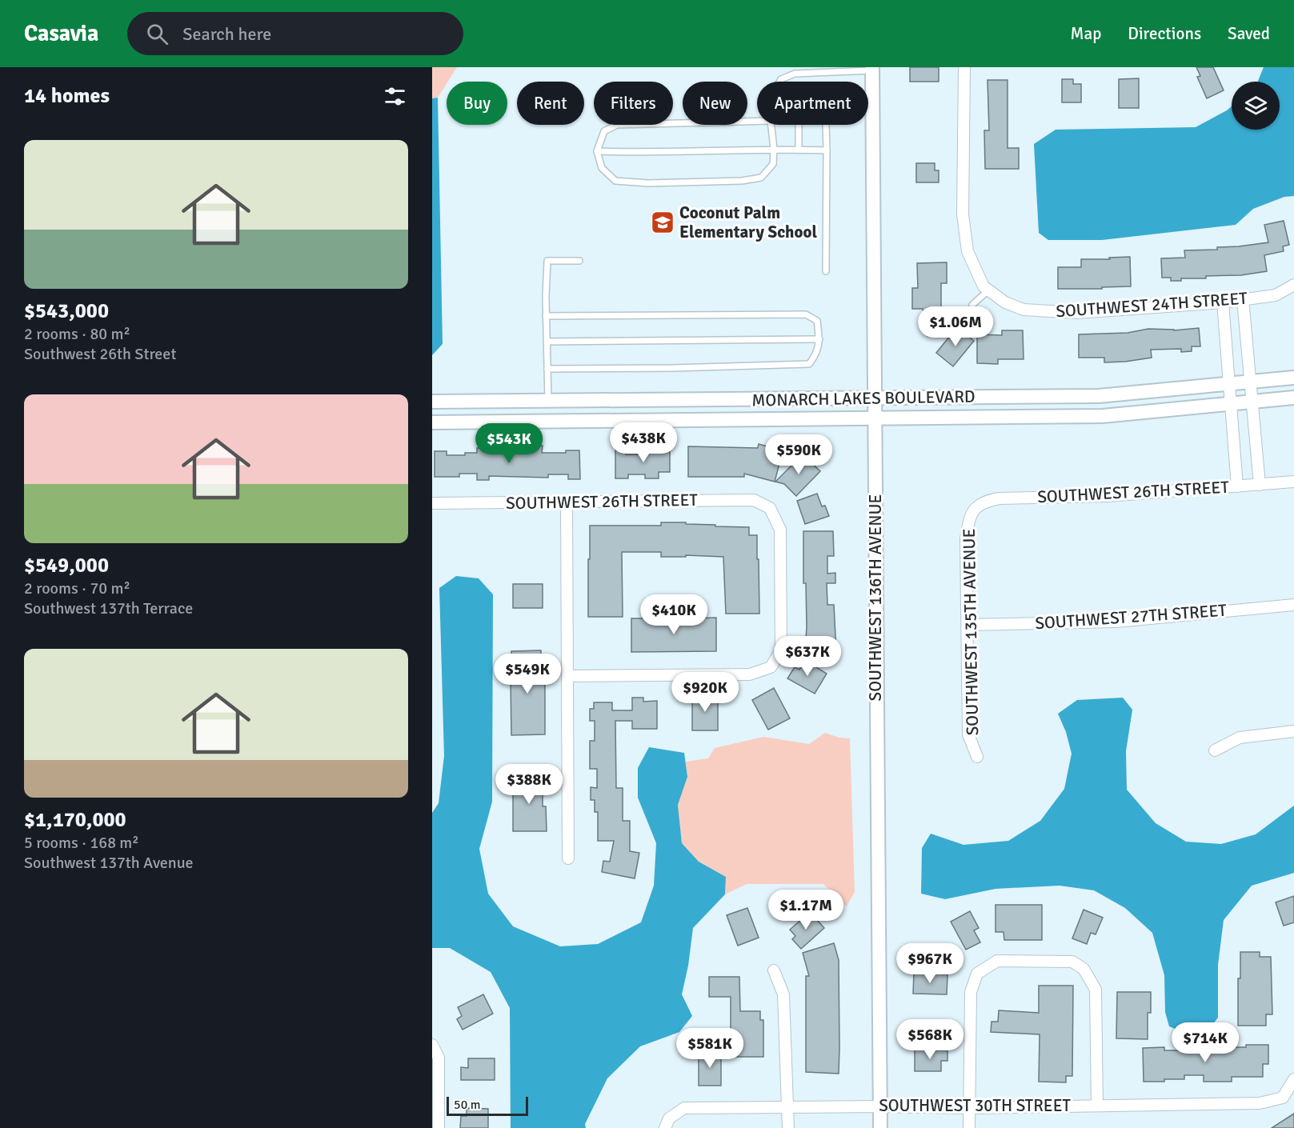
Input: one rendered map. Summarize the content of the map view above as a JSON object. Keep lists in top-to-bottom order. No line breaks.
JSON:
{"streets":{"street":["SOUTHWEST 24TH STREET","MONARCH LAKES BOULEVARD","SOUTHWEST 26TH STREET","SOUTHWEST 136TH AVENUE","SOUTHWEST 27TH STREET","SOUTHWEST 135TH AVENUE","SOUTHWEST 30TH STREET"]},"crossings":[["MONARCH LAKES BOULEVARD","SOUTHWEST 136TH AVENUE"],["SOUTHWEST 26TH STREET","SOUTHWEST 135TH AVENUE"],["SOUTHWEST 136TH AVENUE","SOUTHWEST 30TH STREET"],["SOUTHWEST 27TH STREET","SOUTHWEST 135TH AVENUE"]],"places":{"school or university":["Coconut Palm Elementary School"]},"scale_bar":"50 m","page":{"header":"Casavia","search":"Search here","nav":["Map","Directions","Saved"],"heading":"14 homes","chip":["Buy","Rent","Filters","New","Apartment"],"list":[{"name":"$543,000","note":"2 rooms · 80 m² · Southwest 26th Street"},{"name":"$549,000","note":"2 rooms · 70 m² · Southwest 137th Terrace"},{"name":"$1,170,000","note":"5 rooms · 168 m² · Southwest 137th Avenue"}],"price":["$1.06M","$438K","$543K","$590K","$410K","$637K","$549K","$920K","$388K","$1.17M","$967K","$568K","$714K","$581K"],"scale":"50 m"}}
